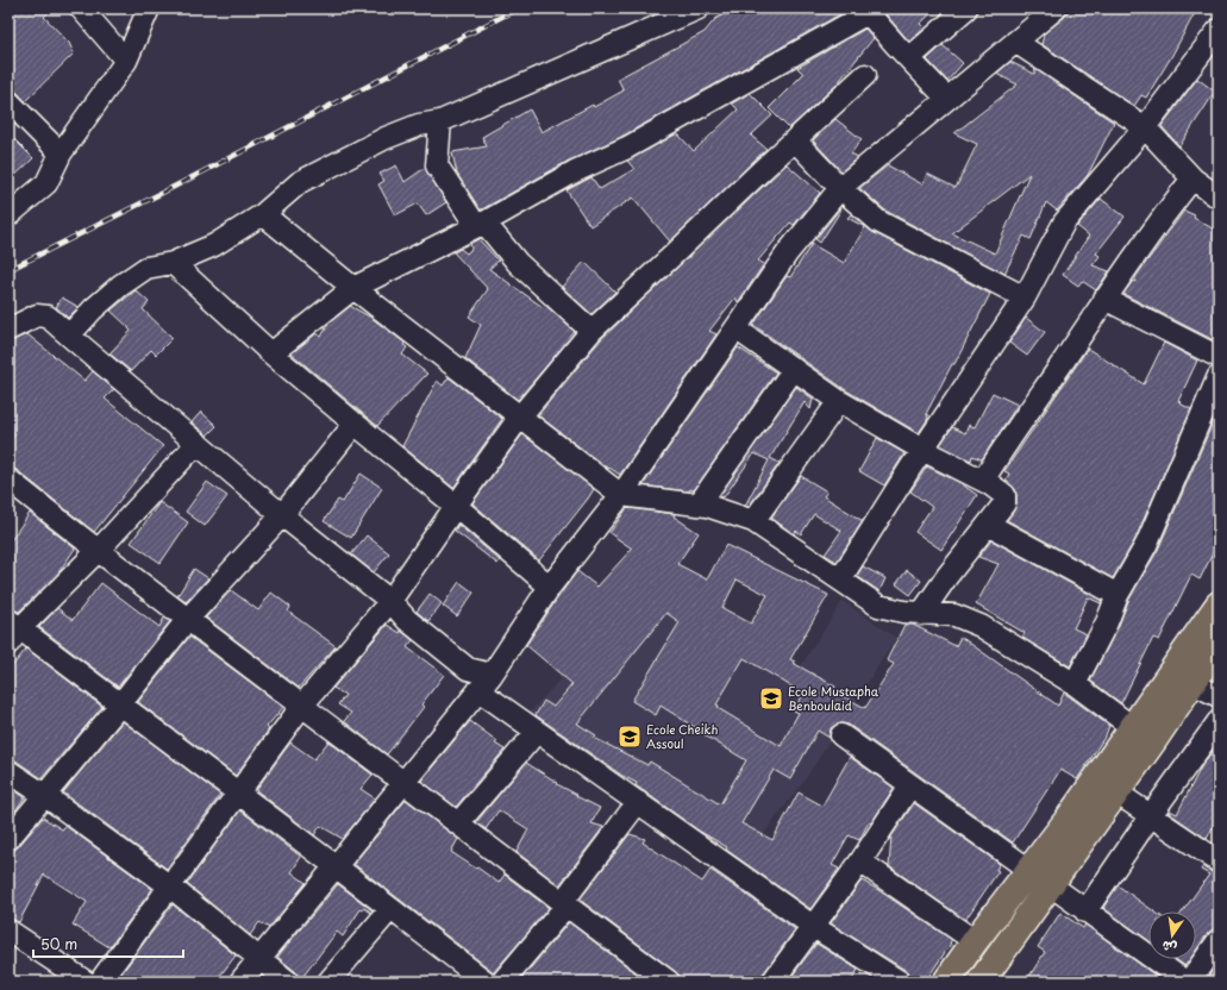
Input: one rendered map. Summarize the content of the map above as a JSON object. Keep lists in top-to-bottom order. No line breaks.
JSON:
{"places":{"school or university":["Ecole Mustapha Benboulaid","Ecole Cheikh Assoul"]},"scale_bar":"50 m","north":"bottom"}
